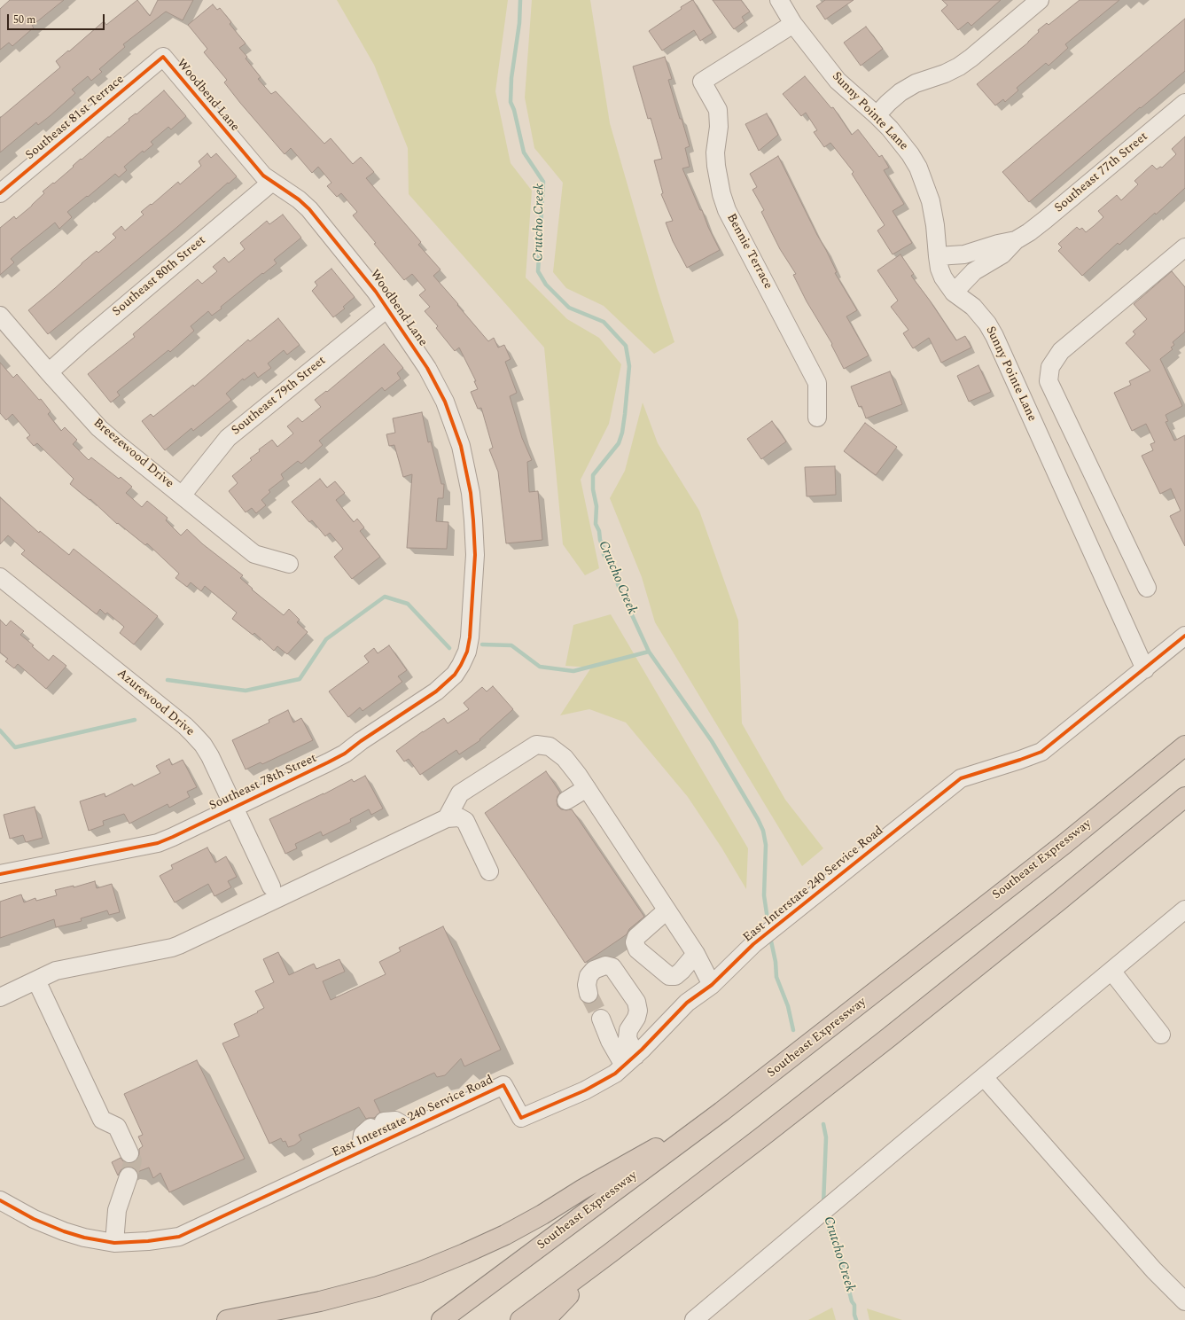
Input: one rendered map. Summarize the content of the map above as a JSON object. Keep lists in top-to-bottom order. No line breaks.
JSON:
{"streets":{"highway":["Southeast Expressway"],"street":["Woodbend Lane","Sunny Pointe Lane","Southeast 81st Terrace","Southeast 77th Street","Bennie Terrace","Southeast 80th Street","Southeast 79th Street","Breezewood Drive","Azurewood Drive","Southeast 78th Street","East Interstate 240 Service Road"]},"crossings":[["Woodbend Lane","Southeast 81st Terrace"],["Woodbend Lane","Southeast 80th Street"],["Woodbend Lane","Southeast 79th Street"],["Woodbend Lane","Southeast 78th Street"],["Sunny Pointe Lane","Southeast 77th Street"],["Sunny Pointe Lane","Bennie Terrace"],["Sunny Pointe Lane","East Interstate 240 Service Road"],["Southeast 80th Street","Breezewood Drive"],["Southeast 79th Street","Breezewood Drive"],["Azurewood Drive","Southeast 78th Street"]],"water":["Crutcho Creek"],"scale_bar":"50 m"}
